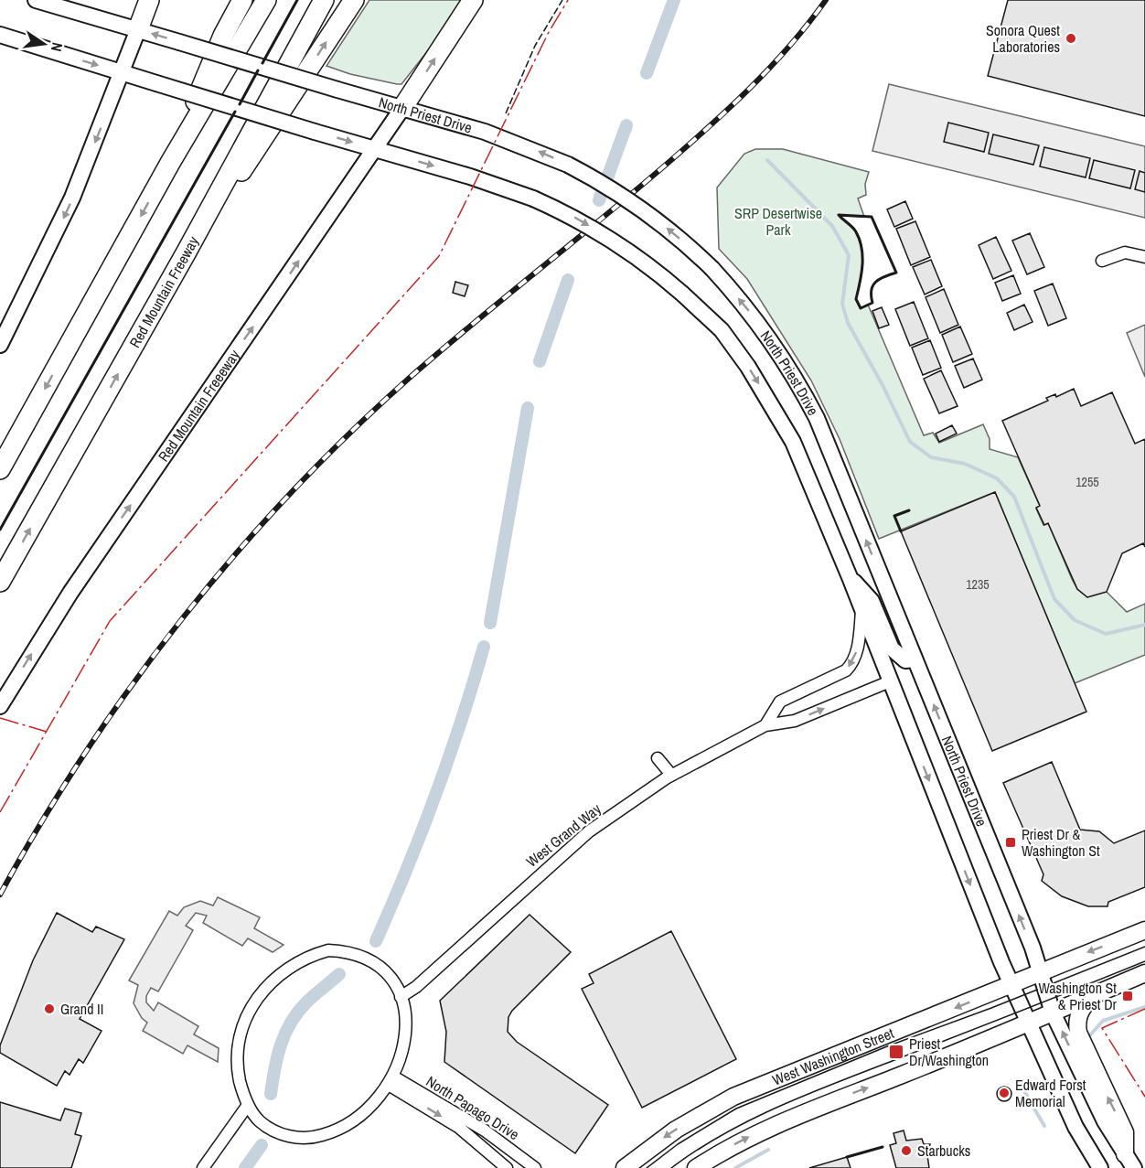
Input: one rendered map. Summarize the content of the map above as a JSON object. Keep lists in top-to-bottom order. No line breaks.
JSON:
{"streets":{"highway":["Red Mountain Freeway"],"main road":["North Priest Drive","Red Mountain Freeeway","West Washington Street"],"street":["West Grand Way","North Papago Drive"]},"crossings":[["North Priest Drive","Red Mountain Freeeway"],["North Priest Drive","West Grand Way"],["North Priest Drive","West Washington Street"],["West Grand Way","North Papago Drive"]],"one_way":["Red Mountain Freeeway"],"parks":["SRP Desertwise Park"],"places":{"other":["Sonora Quest Laboratories","Grand II","Edward Forst Memorial","Starbucks"],"transit":["Priest Dr & Washington St","Washington St & Priest Dr","Priest Dr/Washington"]},"house_numbers":["1255","1235"],"north":"right"}
